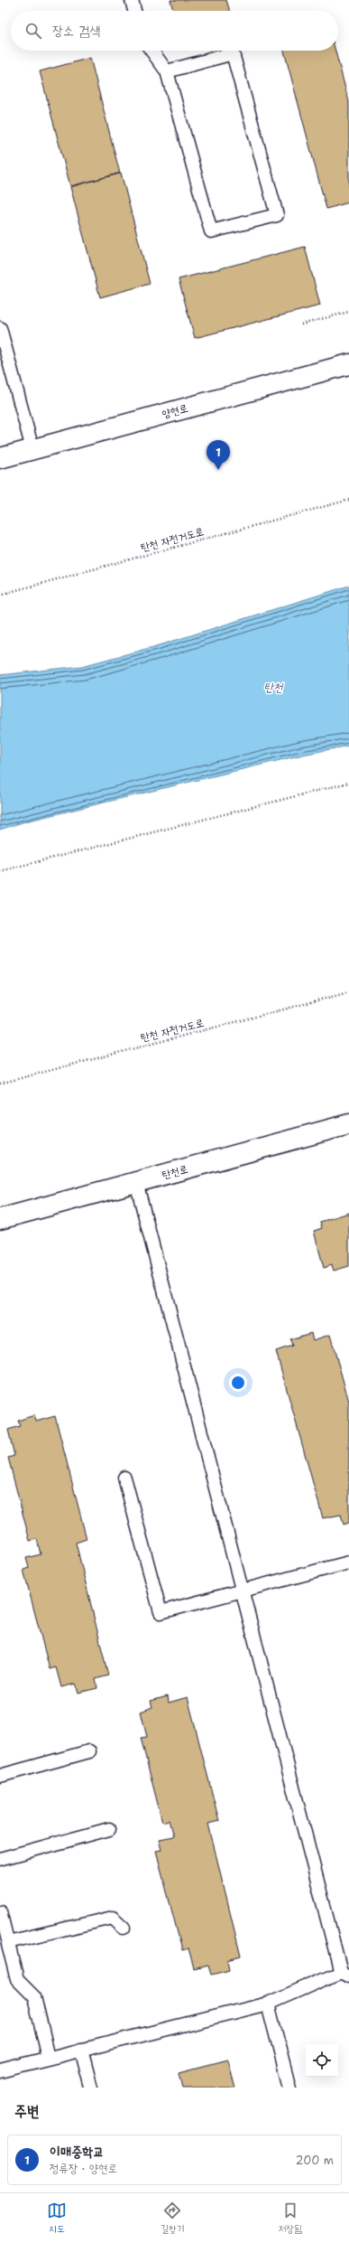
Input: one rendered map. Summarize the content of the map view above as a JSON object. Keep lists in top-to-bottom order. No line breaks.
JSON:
{"streets":{"main road":["양현로","탄천로"],"path":["탄천 자전거도로"]},"water":["탄천"],"page":{"search":"장소 검색","pins":"1","heading":"주변","list":[{"mark":"1","name":"이매중학교","note":"정류장 · 양현로","value":"200 m"}],"nav":["지도","길찾기","저장됨"]}}
